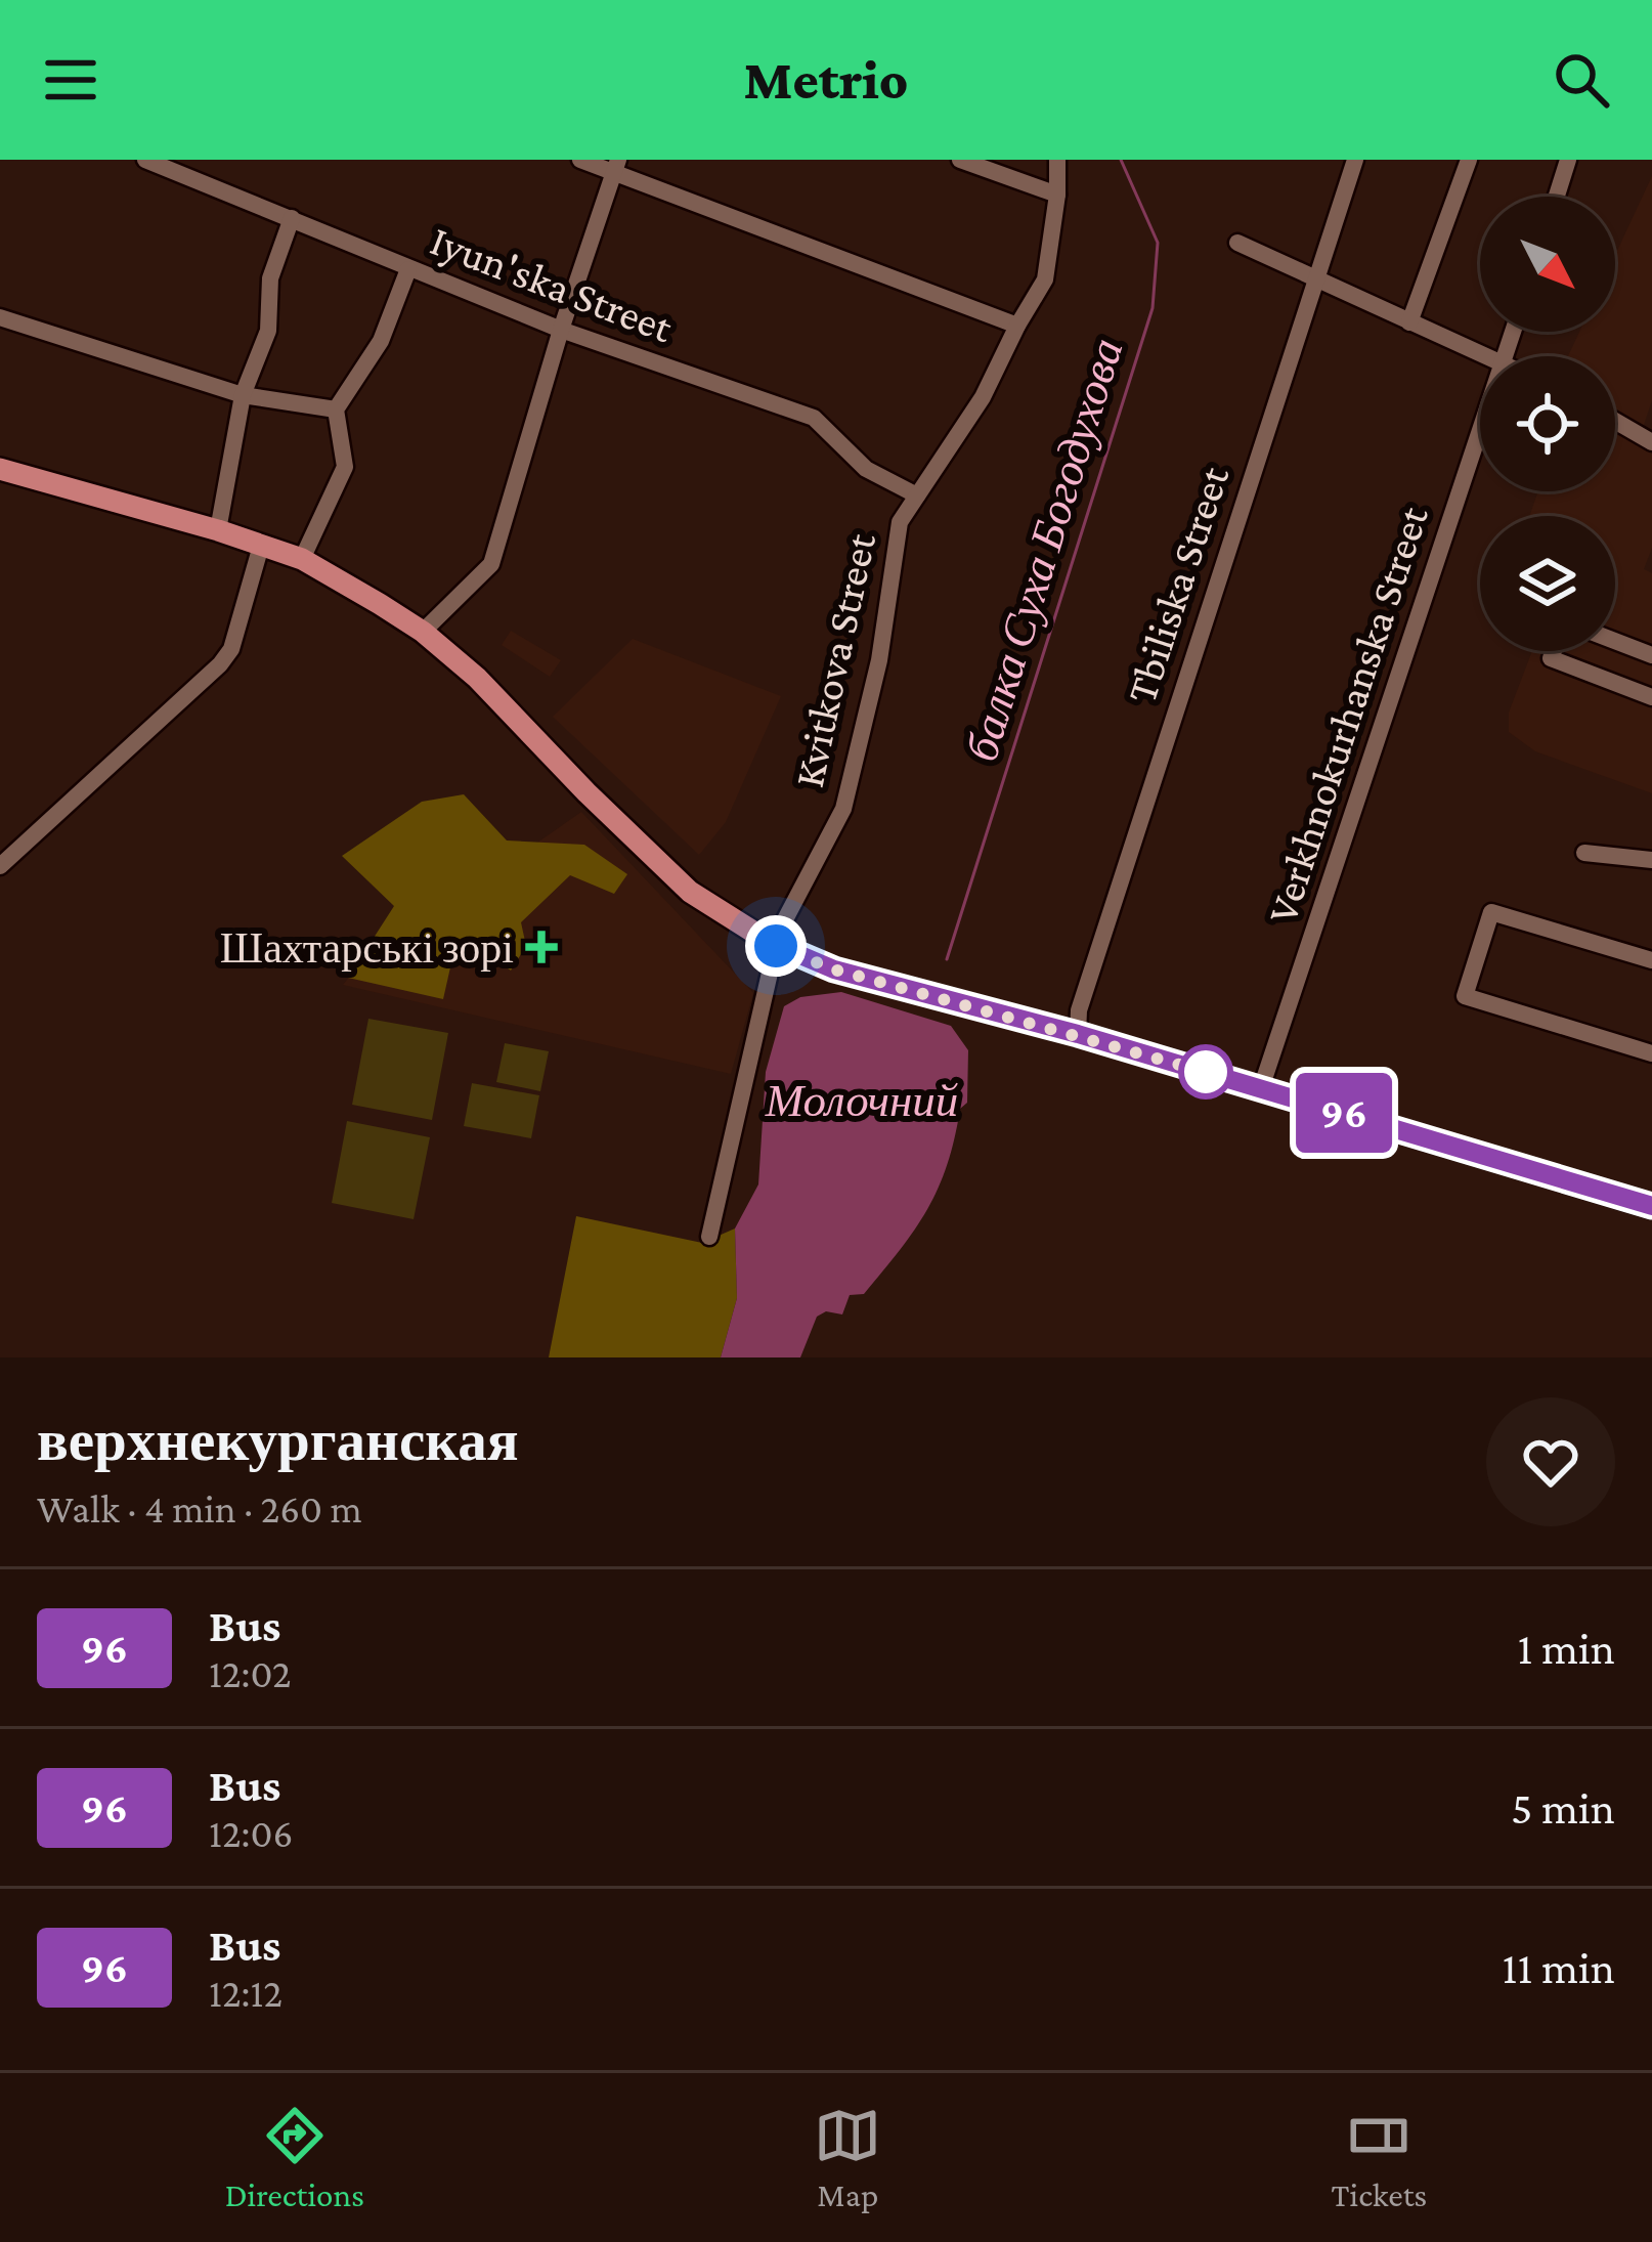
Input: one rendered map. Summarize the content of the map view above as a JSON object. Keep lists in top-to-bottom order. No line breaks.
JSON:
{"streets":{"street":["Iyun'ska Street","Tbiliska Street","Kvitkova Street","Verkhnokurhanska Street"]},"crossings":[["Iyun'ska Street","Kvitkova Street"]],"water":["балка Суха Богодухова","Молочний"],"places":{"health":["Шахтарські зорі"]},"lines":["bus line 96"],"north":"bottom right","page":{"header":"Metrio","on_map":"96","heading":["верхнекурганская","Walk · 4 min · 260 m"],"list":[{"mark":"96","name":"Bus","note":"12:02","value":"1 min"},{"mark":"96","name":"Bus","note":"12:06","value":"5 min"},{"mark":"96","name":"Bus","note":"12:12","value":"11 min"}],"tabs":["Directions","Map","Tickets"]}}
